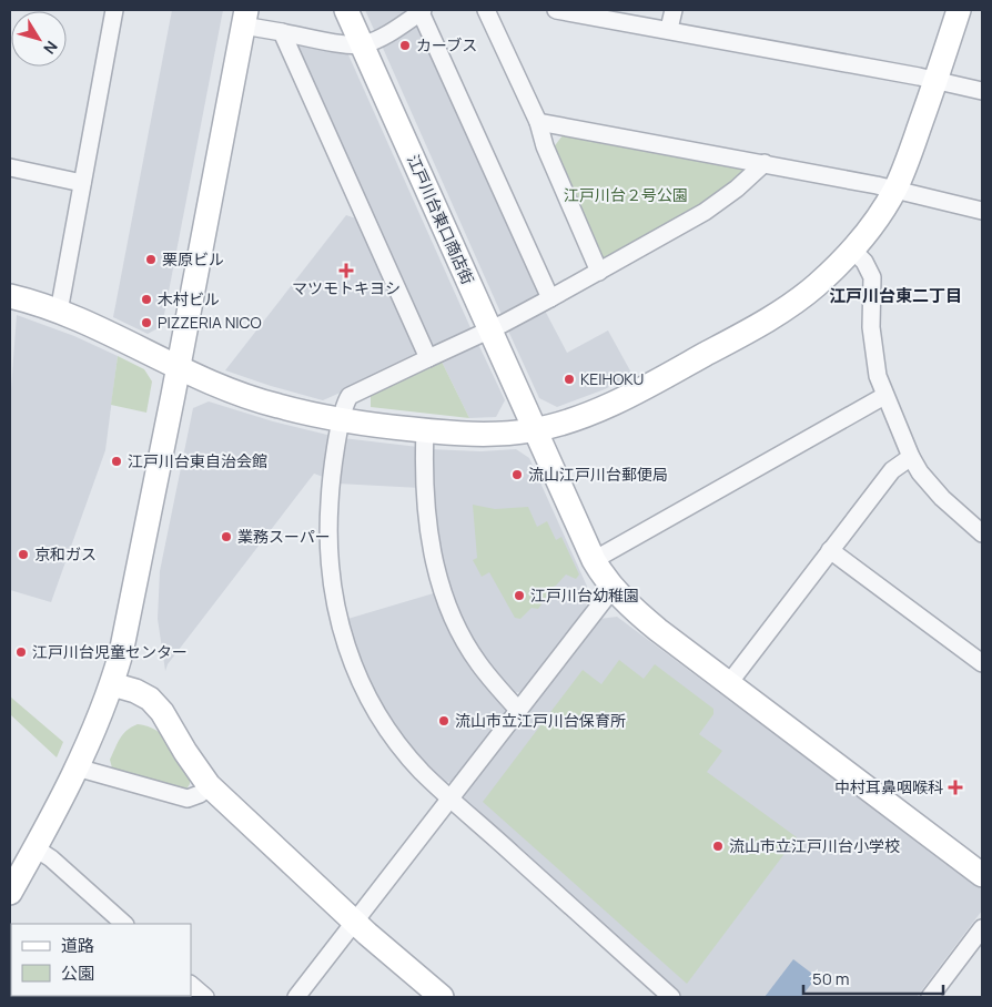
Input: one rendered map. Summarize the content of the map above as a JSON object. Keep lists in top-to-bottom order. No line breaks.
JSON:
{"streets":{"street":["江戸川台東口商店街"]},"districts":["江戸川台東二丁目"],"parks":["江戸川台２号公園"],"places":{"other":["カーブス","栗原ビル","木村ビル","PIZZERIA NICO","KEIHOKU","江戸川台東自治会館","流山江戸川台郵便局","業務スーパー","京和ガス","江戸川台幼稚園","江戸川台児童センター","流山市立江戸川台保育所","流山市立江戸川台小学校"],"health":["マツモトキヨシ","中村耳鼻咽喉科"]},"legend":["道路","公園"],"scale_bar":"50 m","north":"bottom right"}
